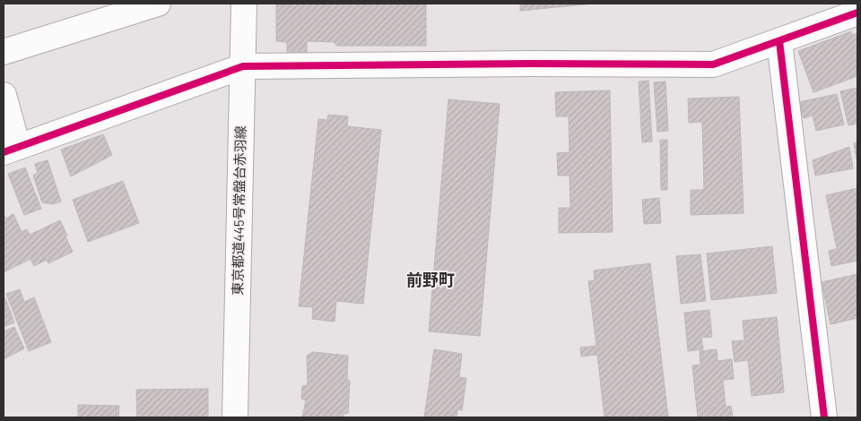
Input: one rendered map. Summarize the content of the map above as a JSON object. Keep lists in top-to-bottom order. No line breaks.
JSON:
{"streets":{"street":["東京都道445号常盤台赤羽線"]},"districts":["前野町"]}
